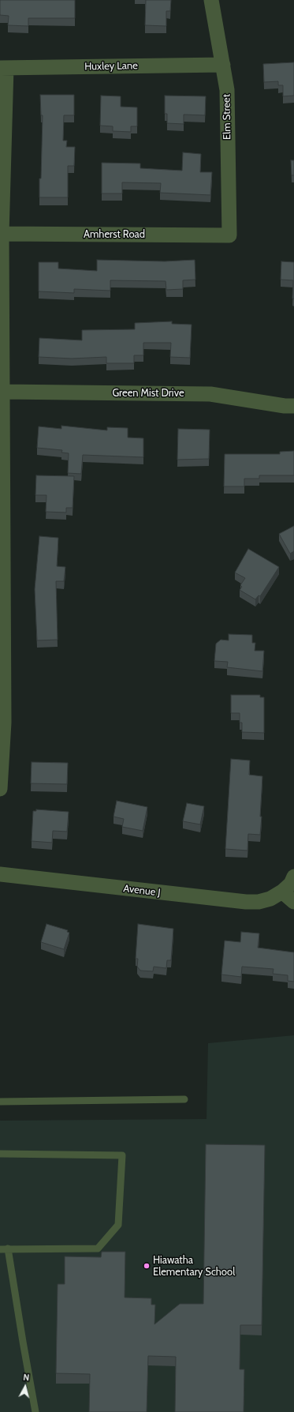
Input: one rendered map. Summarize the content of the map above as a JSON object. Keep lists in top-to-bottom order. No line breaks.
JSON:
{"streets":{"street":["Huxley Lane","Elm Street","Amherst Road","Green Mist Drive","Avenue J"]},"crossings":[["Huxley Lane","Elm Street"],["Elm Street","Amherst Road"]],"places":["Hiawatha Elementary School"],"north":"top"}
